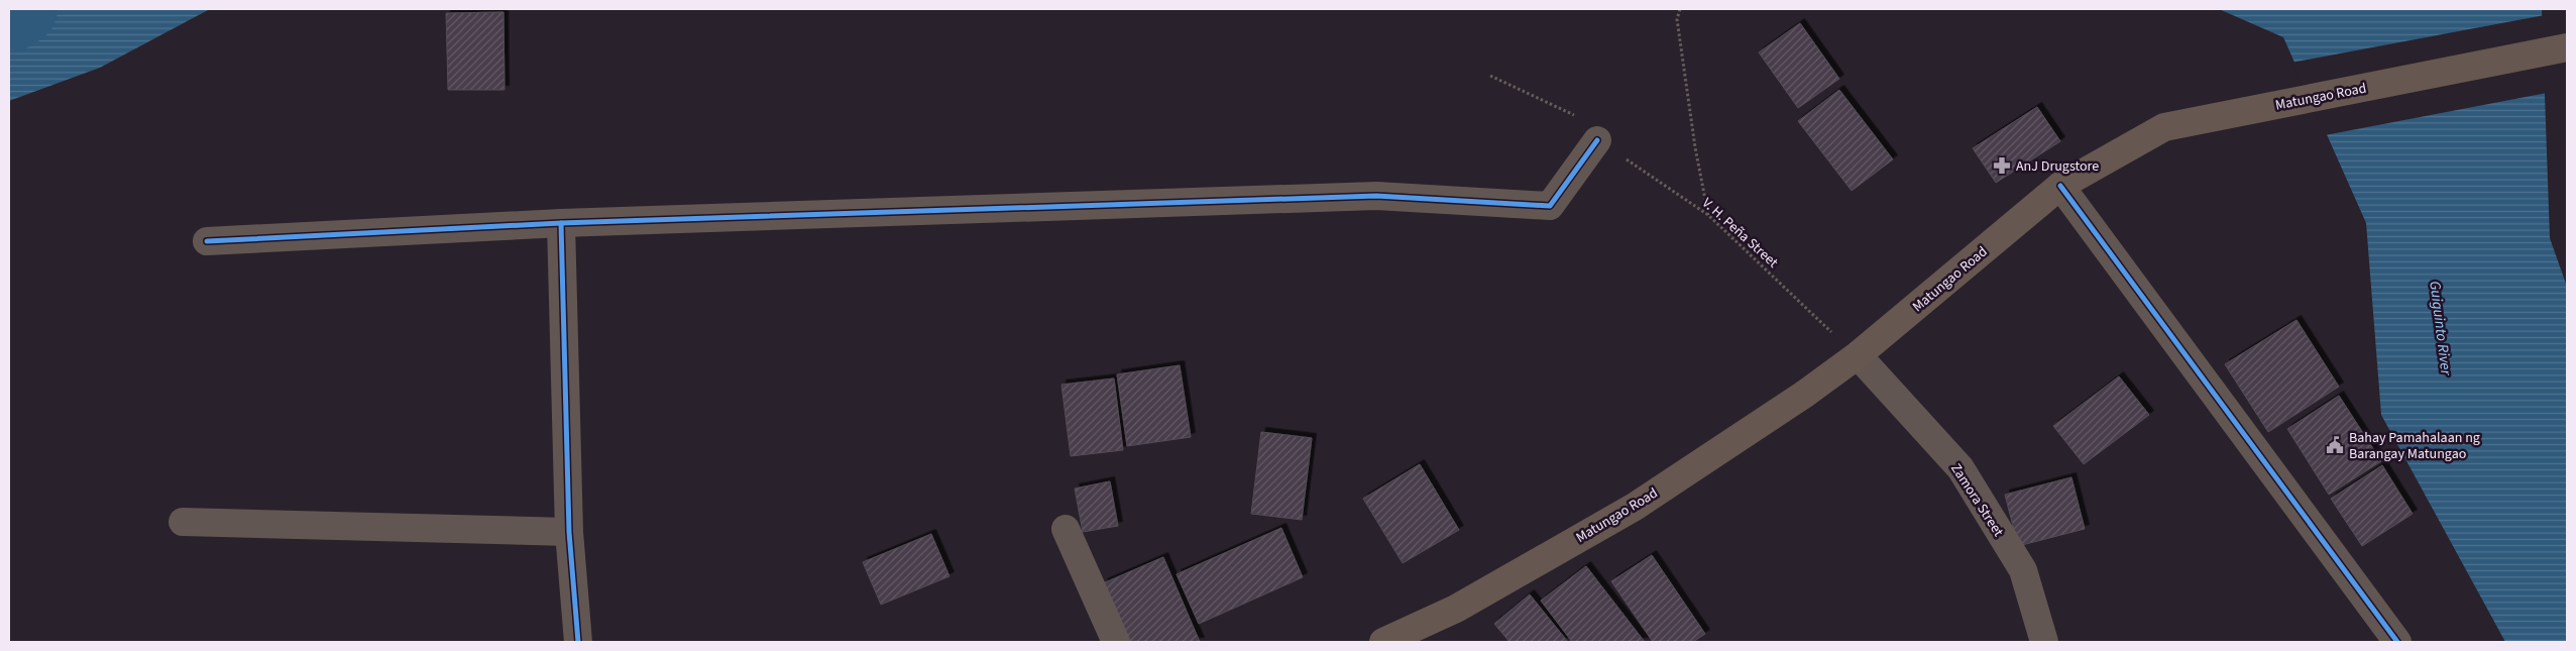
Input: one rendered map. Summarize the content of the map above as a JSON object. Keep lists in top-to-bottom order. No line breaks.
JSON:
{"streets":{"main road":["Matungao Road"],"street":["Zamora Street"],"path":["V. H. Peña Street"]},"crossings":[["Matungao Road","V. H. Peña Street"],["Matungao Road","Zamora Street"],["V. H. Peña Street","Zamora Street"]],"water":["Guiguinto River"],"places":{"pharmacy":["AnJ Drugstore"],"public building":["Bahay Pamahalaan ng Barangay Matungao"]}}
